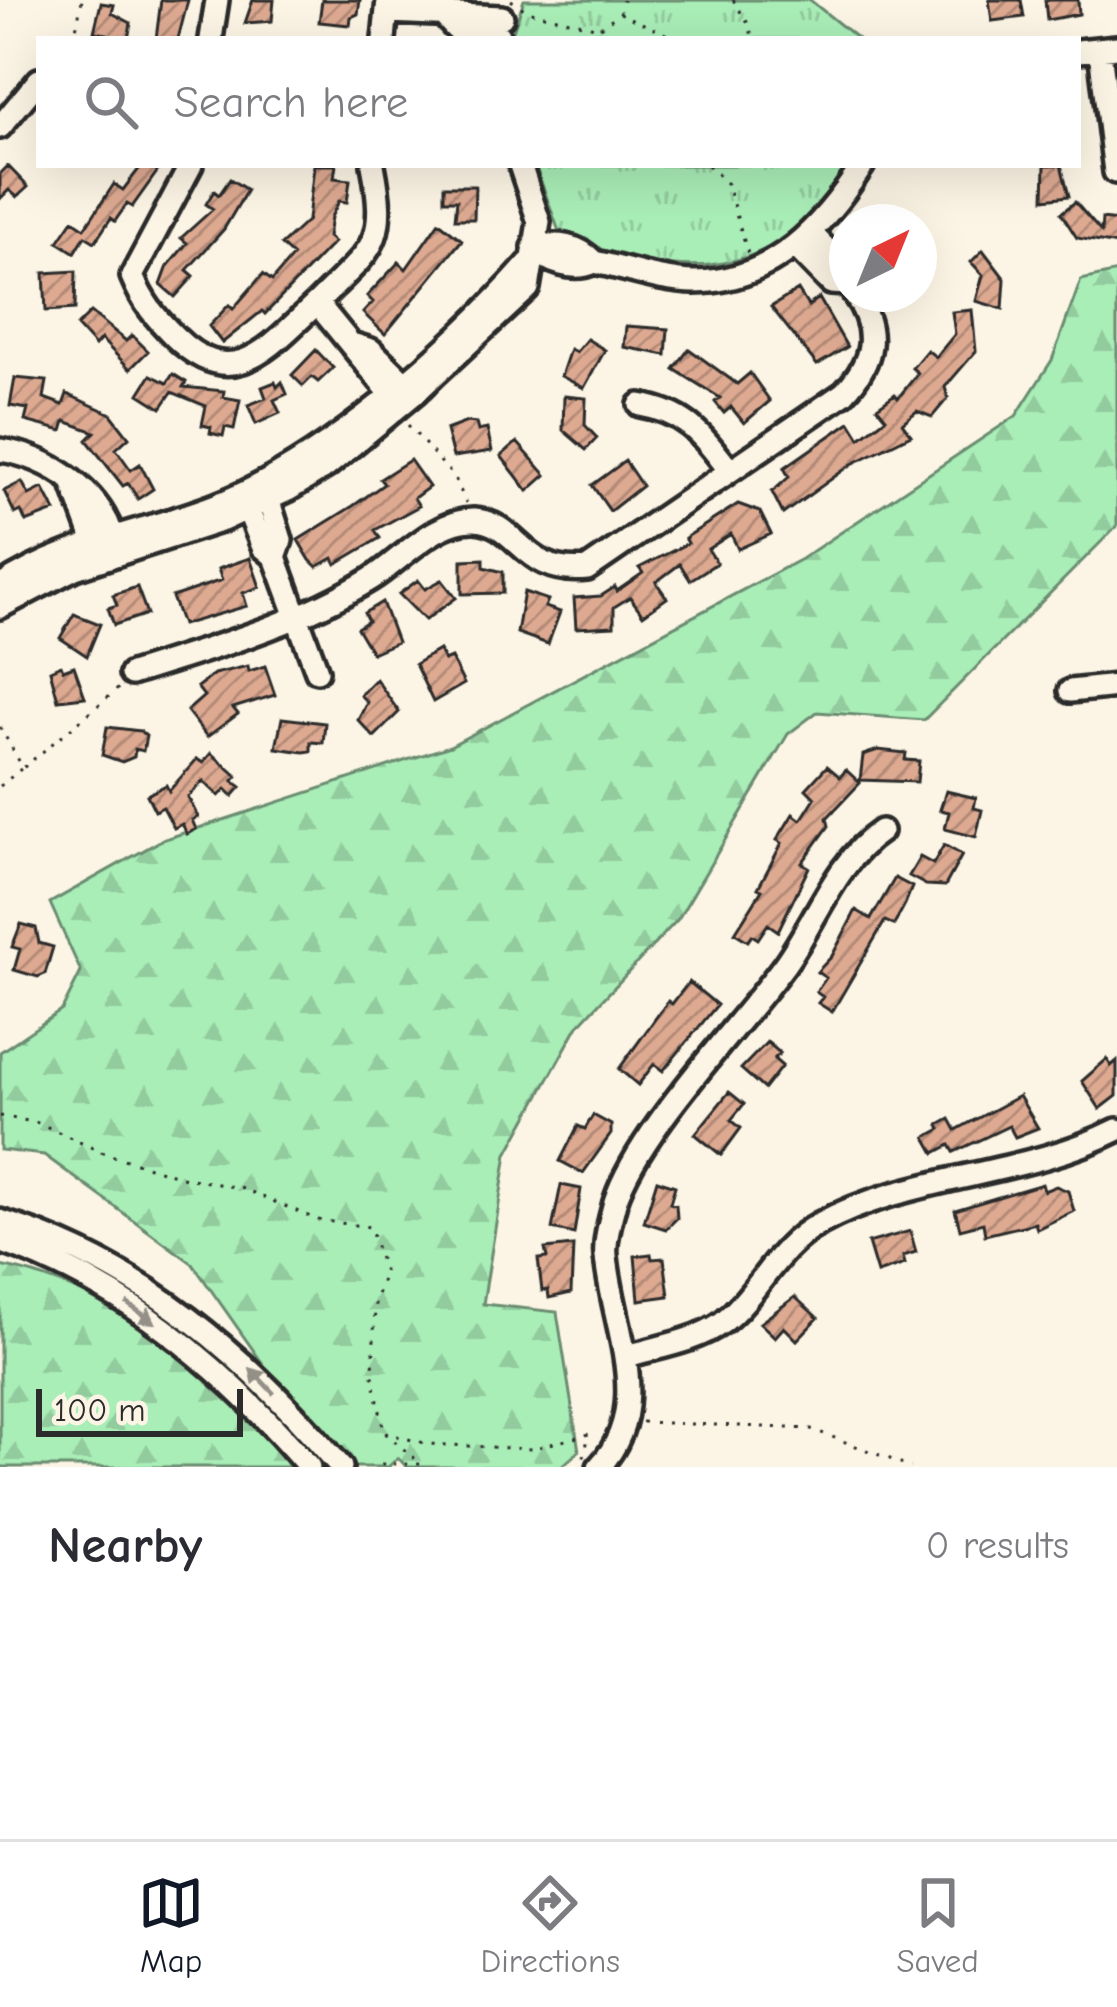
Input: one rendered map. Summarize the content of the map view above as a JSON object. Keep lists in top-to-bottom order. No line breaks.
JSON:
{"scale_bar":"100 m","north":"top right","page":{"search":"Search here","scale":"100 m","heading":["Nearby","0 results"],"nav":["Map","Directions","Saved"]}}
